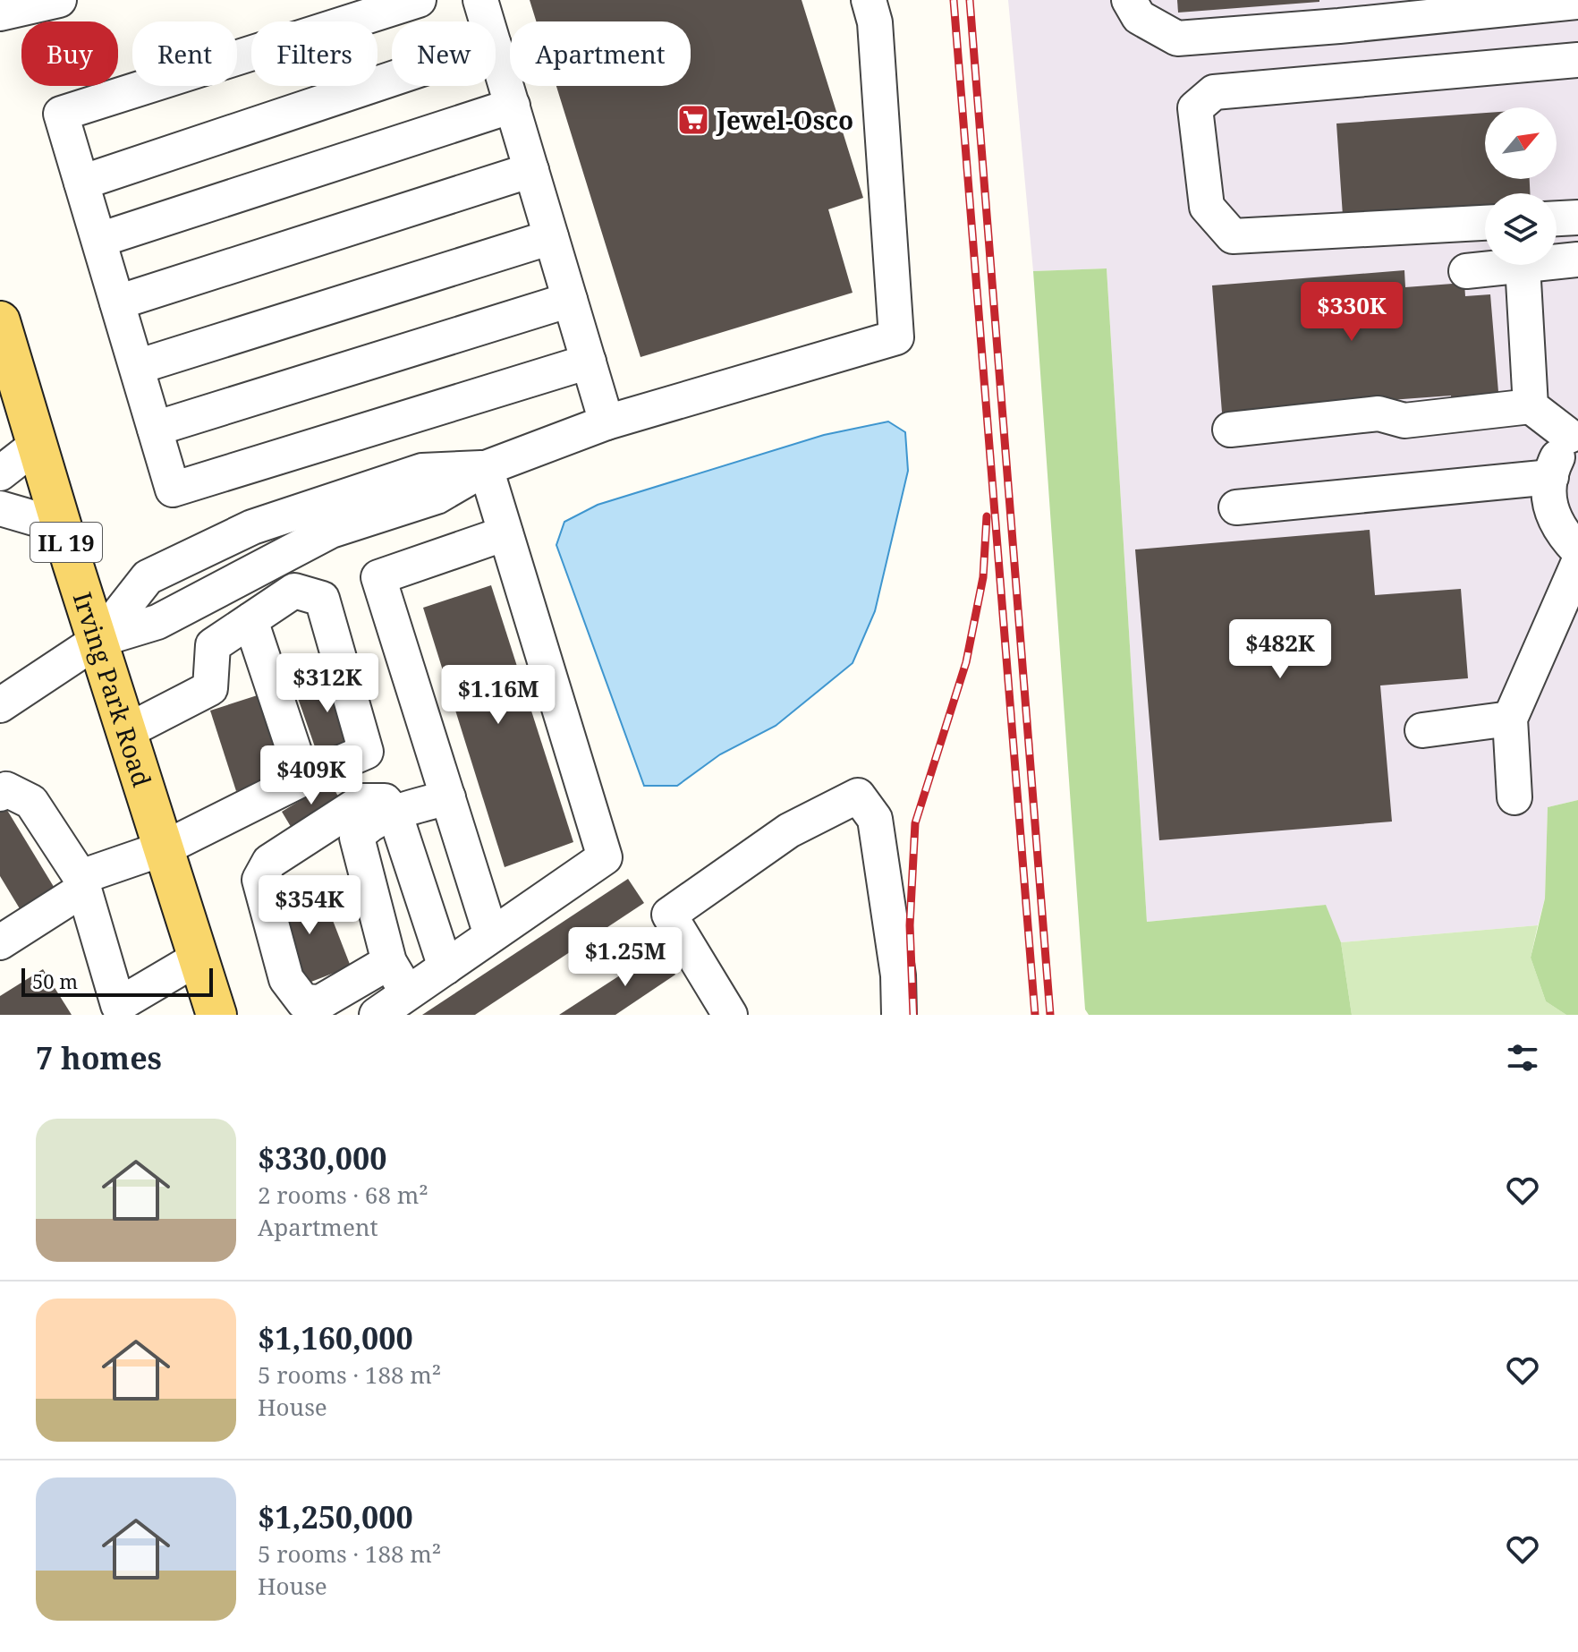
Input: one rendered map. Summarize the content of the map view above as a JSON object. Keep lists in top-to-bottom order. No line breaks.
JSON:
{"streets":{"main road":["IL 19","Irving Park Road"]},"places":{"supermarket":["Jewel-Osco"]},"scale_bar":"50 m","north":"top right","page":{"chip":["Buy","Rent","Filters","New","Apartment"],"price":["$330K","$482K","$312K","$1.16M","$409K","$354K","$1.25M"],"scale":"50 m","heading":"7 homes","list":[{"name":"$330,000","note":"2 rooms · 68 m² · Apartment"},{"name":"$1,160,000","note":"5 rooms · 188 m² · House"},{"name":"$1,250,000","note":"5 rooms · 188 m² · House"}]}}
